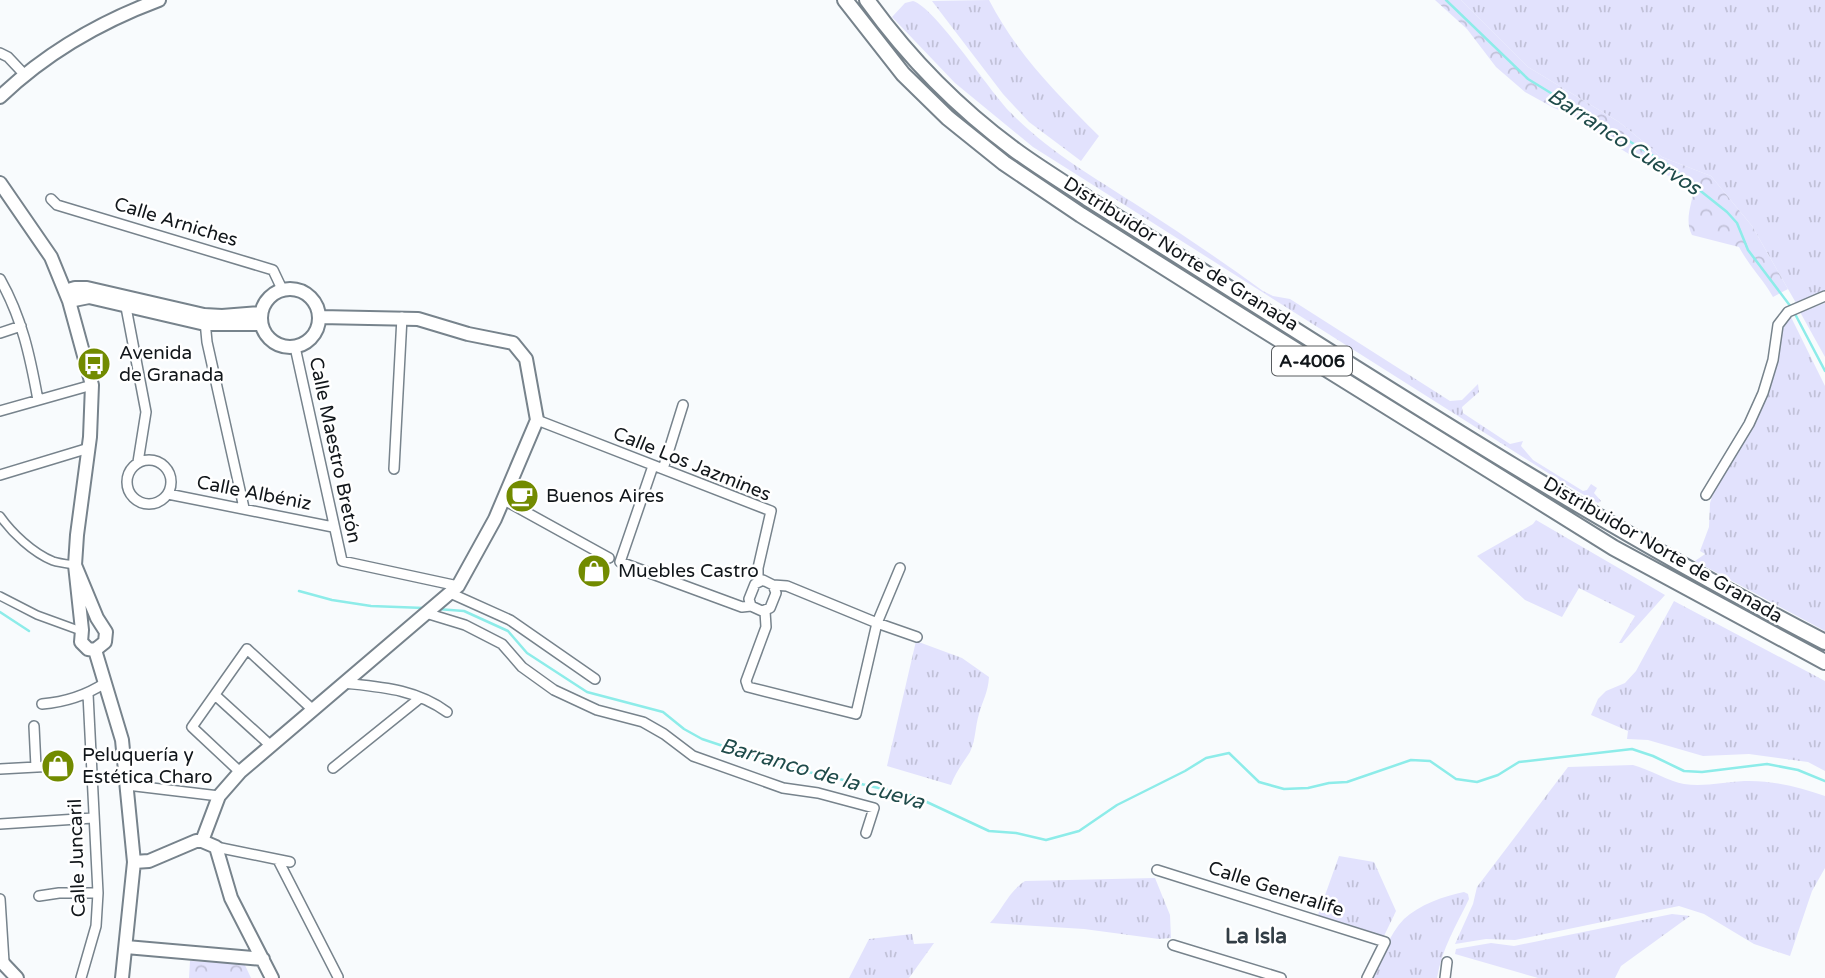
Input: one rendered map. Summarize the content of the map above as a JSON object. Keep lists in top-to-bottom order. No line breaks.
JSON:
{"streets":{"main road":["Distribuidor Norte de Granada","A-4006"],"street":["Calle Arniches","Calle Maestro Bretón","Calle Los Jazmines","Calle Albéniz","Calle Juncaril","Calle Generalife"]},"crossings":[["Calle Arniches","Calle Maestro Bretón"],["Calle Maestro Bretón","Calle Albéniz"]],"districts":["La Isla"],"water":["Barranco Cuervos","Barranco de la Cueva"],"places":{"bus stop":["Avenida de Granada"],"cafe":["Buenos Aires"],"shop":["Muebles Castro","Peluquería y Estética Charo"]}}
